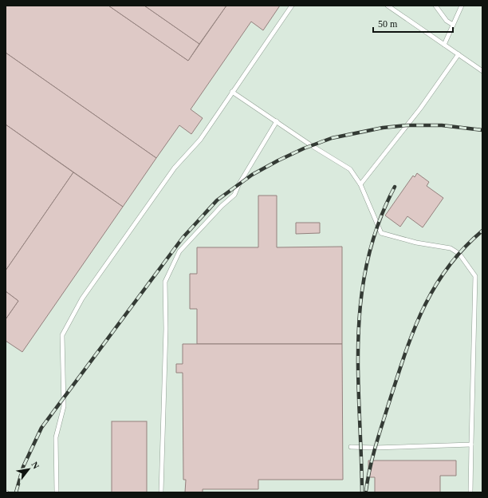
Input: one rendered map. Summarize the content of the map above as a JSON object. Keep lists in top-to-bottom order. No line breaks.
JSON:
{"scale_bar":"50 m","north":"top right"}
